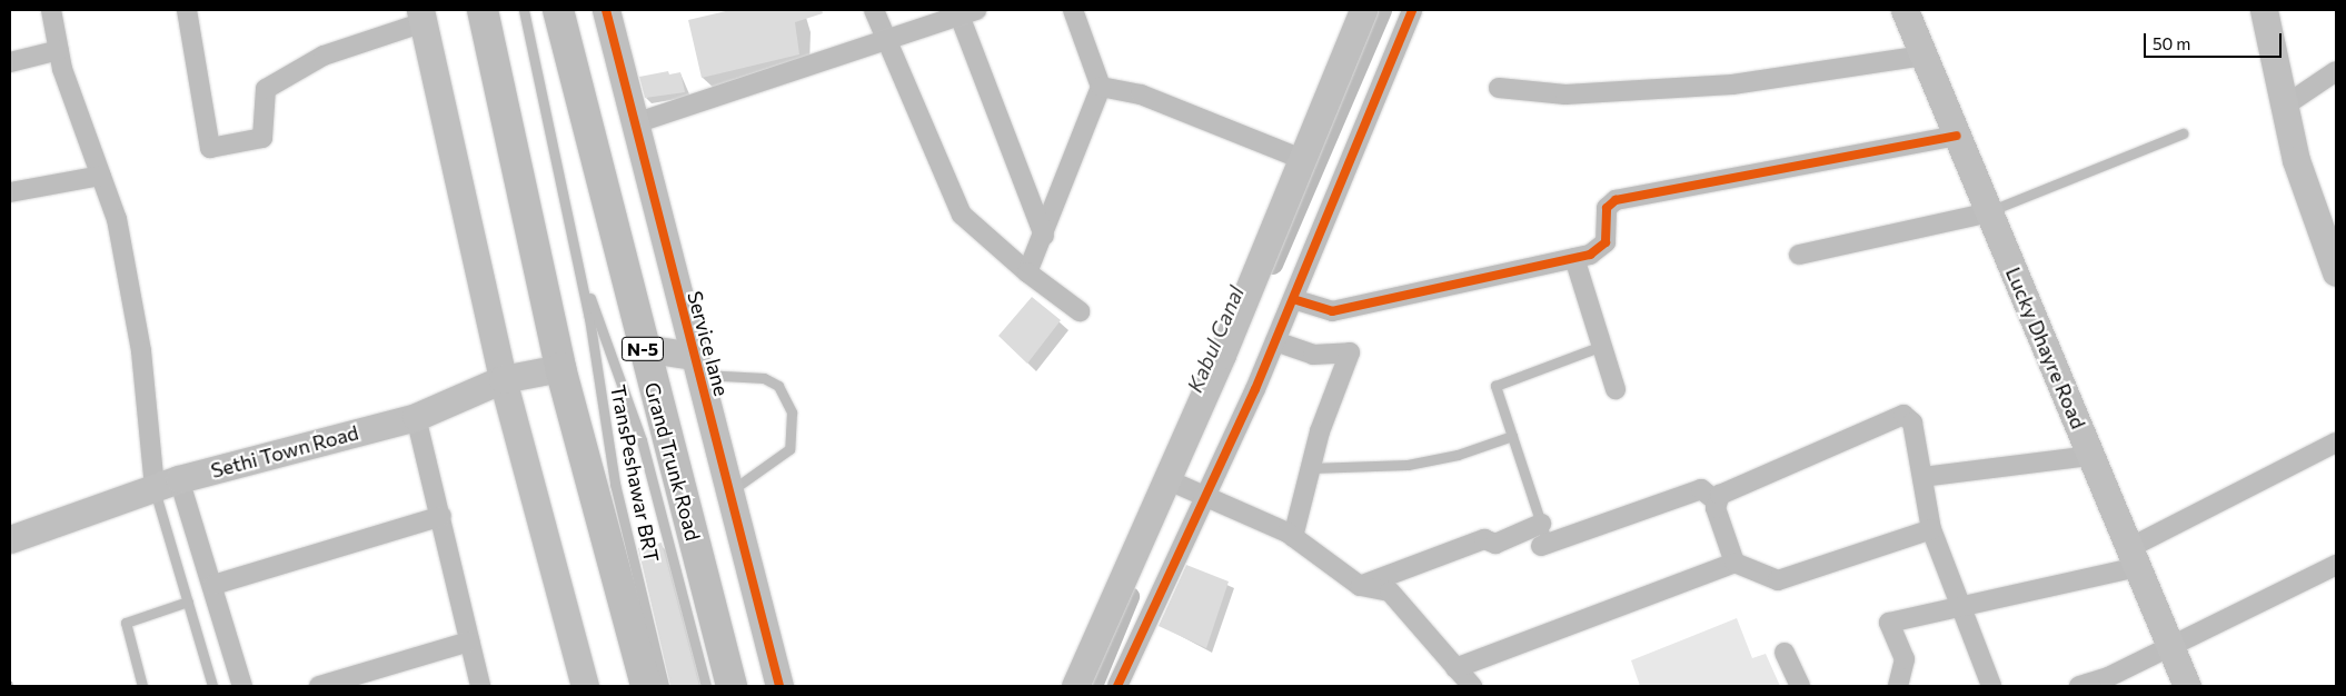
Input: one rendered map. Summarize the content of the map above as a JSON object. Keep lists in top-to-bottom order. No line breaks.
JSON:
{"streets":{"highway":["N-5","Grand Trunk Road"],"street":["Service lane","Lucky Dhayre Road","Sethi Town Road"],"lane":["TransPeshawar BRT"]},"water":["Kabul Canal"],"scale_bar":"50 m"}
